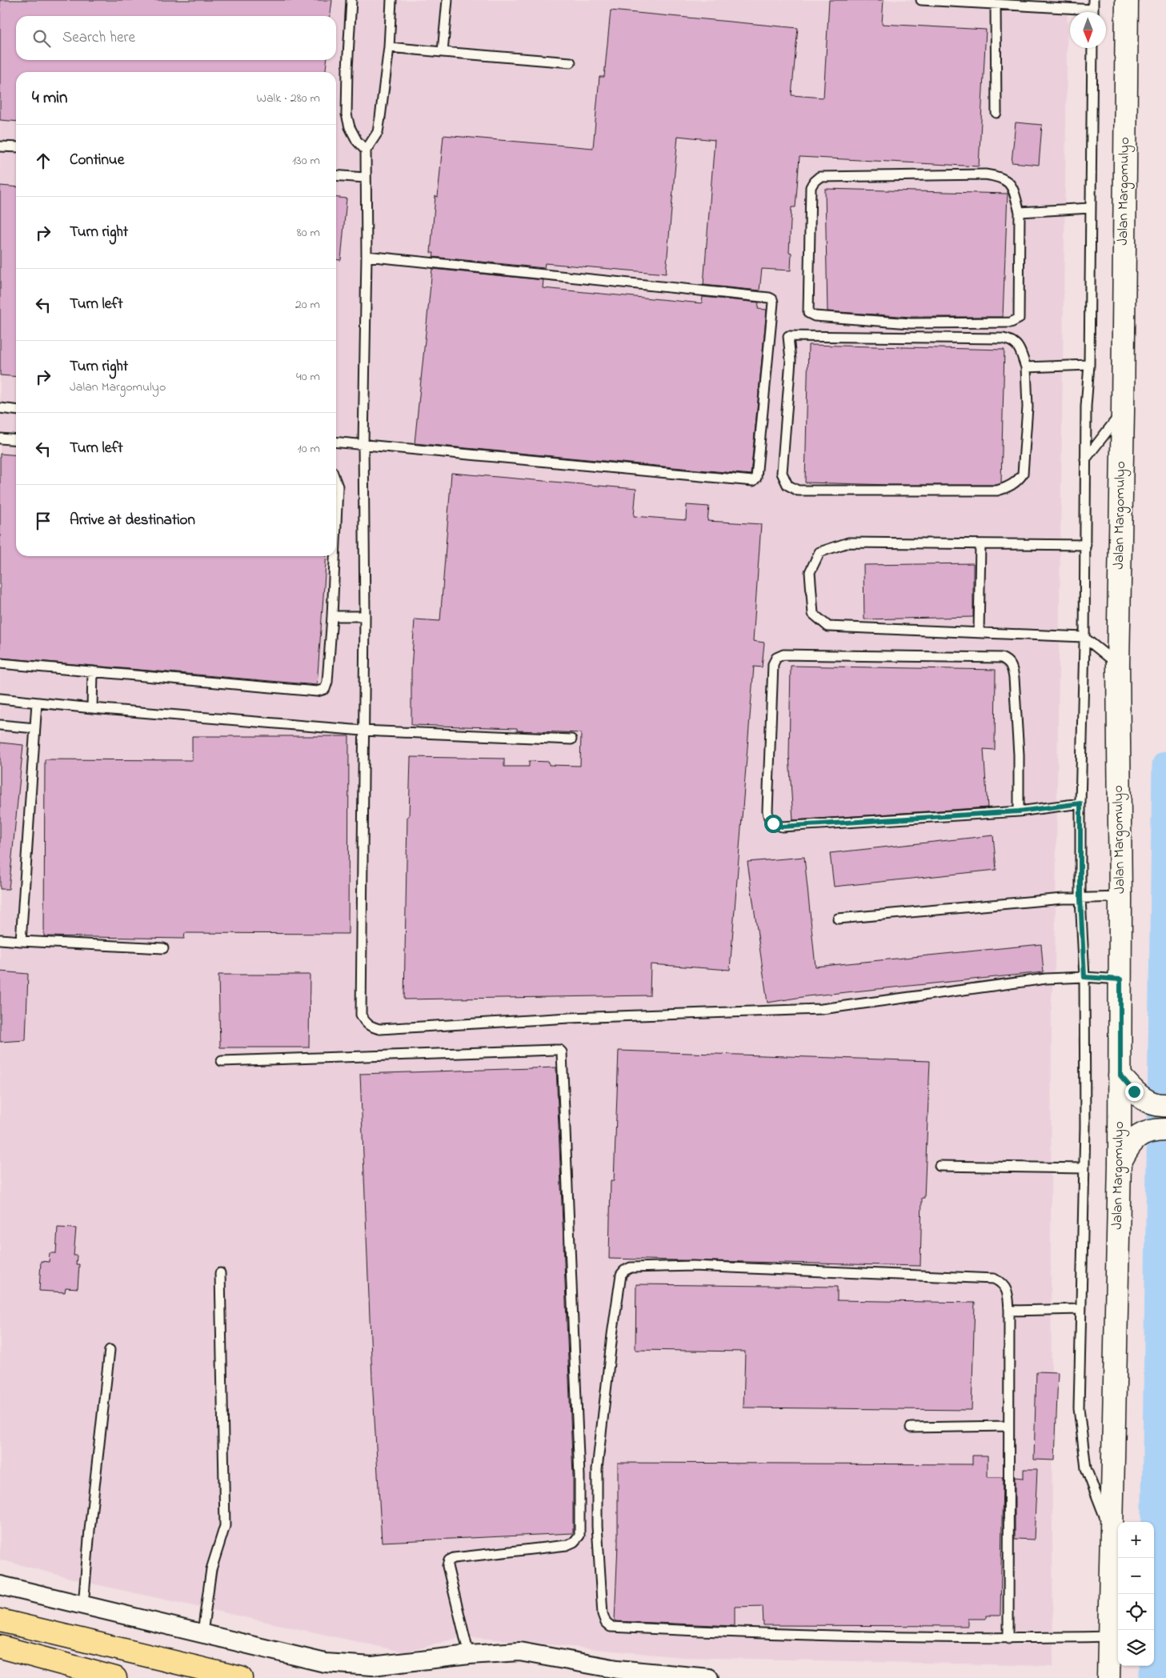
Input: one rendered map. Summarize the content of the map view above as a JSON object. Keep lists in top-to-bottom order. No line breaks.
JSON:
{"streets":{"main road":["Jalan Margomulyo"]},"north":"bottom","page":{"search":"Search here","heading":["4 min","Walk · 280 m"],"list":[["Continue","130 m"],["Turn right","80 m"],["Turn left","20 m"],["Turn right","Jalan Margomulyo","40 m"],["Turn left","10 m"],"Arrive at destination"],"map_buttons":["+","−"]}}
